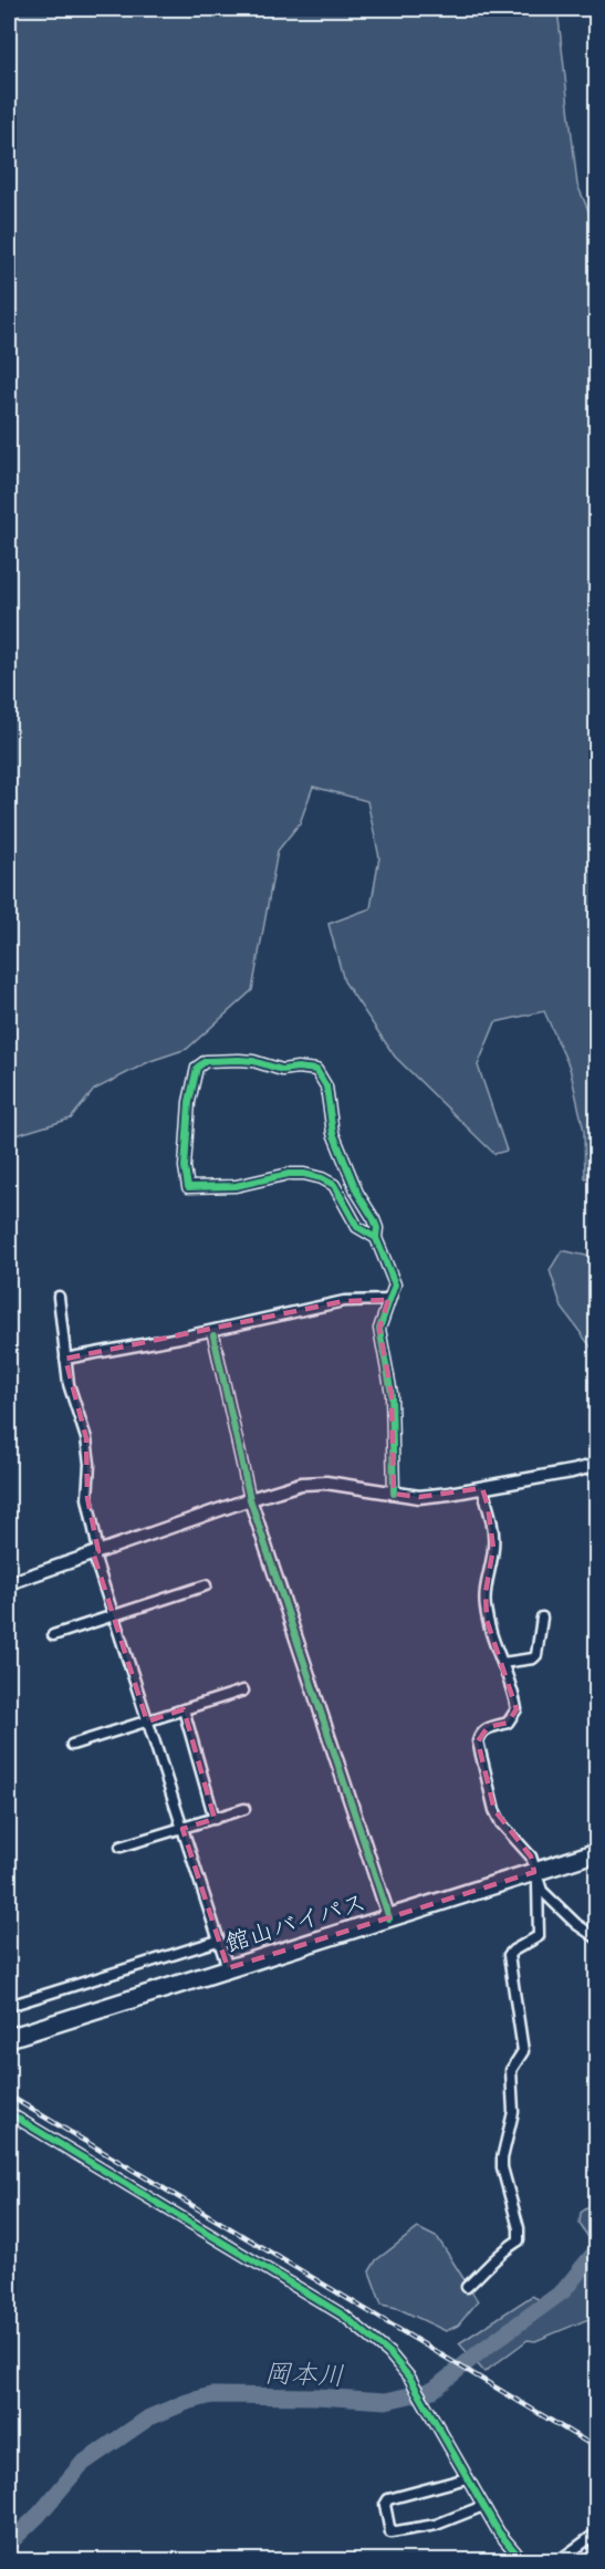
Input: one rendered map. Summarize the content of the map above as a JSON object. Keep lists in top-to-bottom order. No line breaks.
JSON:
{"streets":{"highway":["館山バイパス"]},"water":["岡本川"]}
